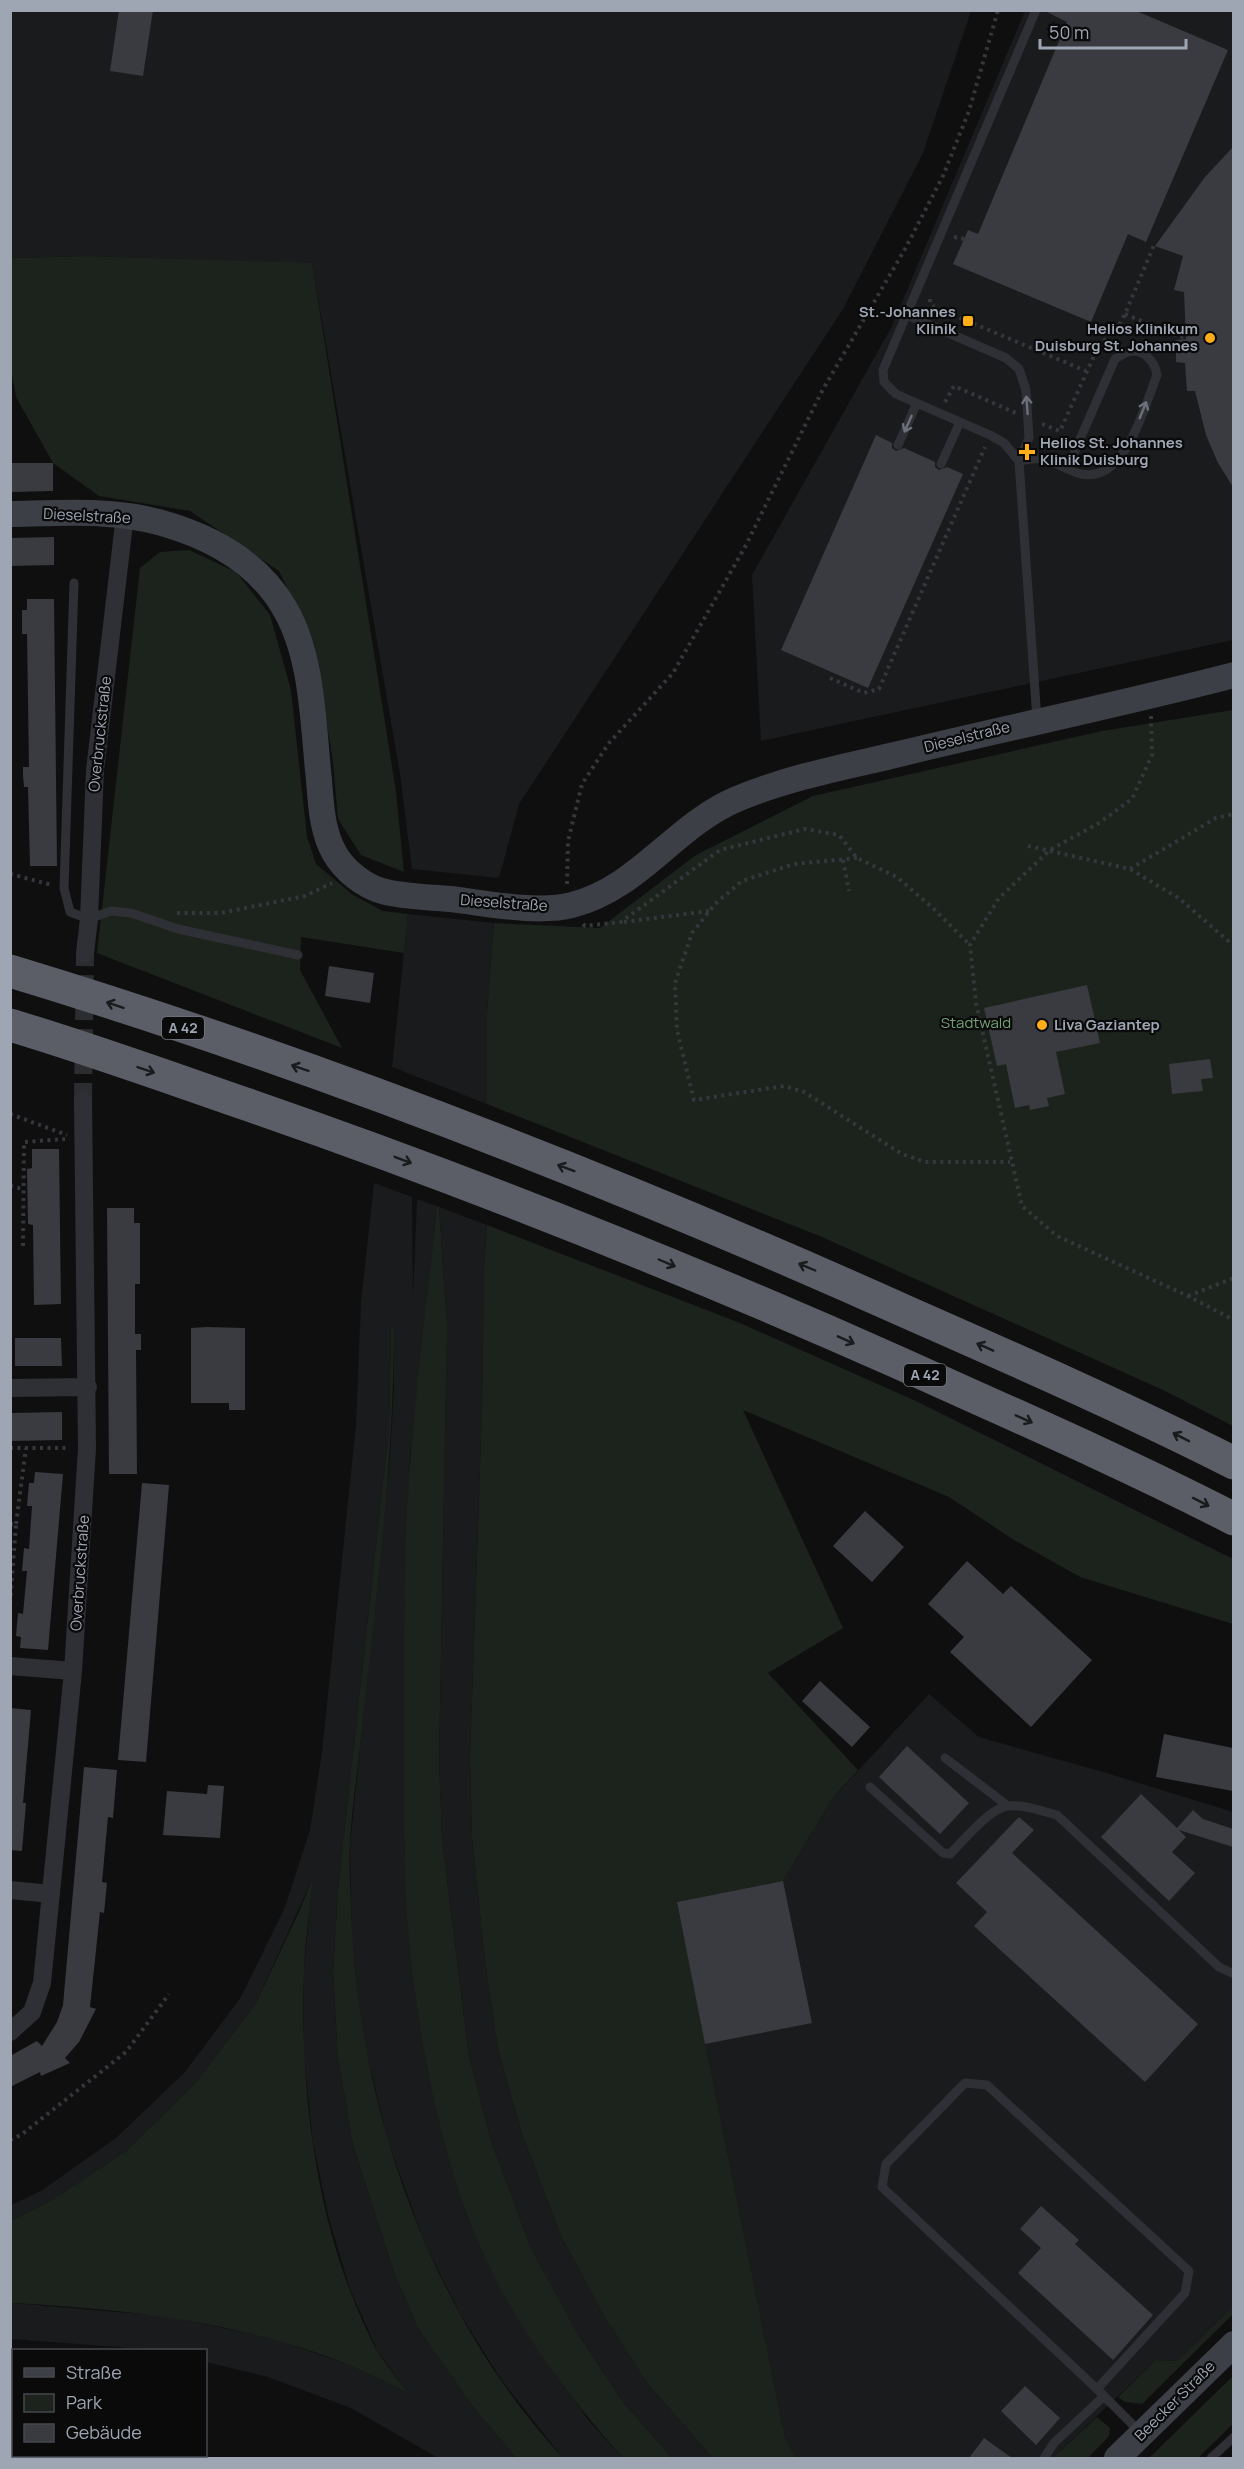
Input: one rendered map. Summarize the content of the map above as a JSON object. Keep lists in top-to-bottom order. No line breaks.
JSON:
{"streets":{"highway":["A 42"],"street":["Dieselstraße","Overbruckstraße","Beecker Straße"]},"crossings":[["Dieselstraße","Overbruckstraße"]],"parks":["Stadtwald"],"places":{"transit":["St.-Johannes Klinik"],"other":["Helios Klinikum Duisburg St. Johannes","Liva Gaziantep"],"health":["Helios St. Johannes Klinik Duisburg"]},"legend":["Straße","Park","Gebäude"],"scale_bar":"50 m"}
